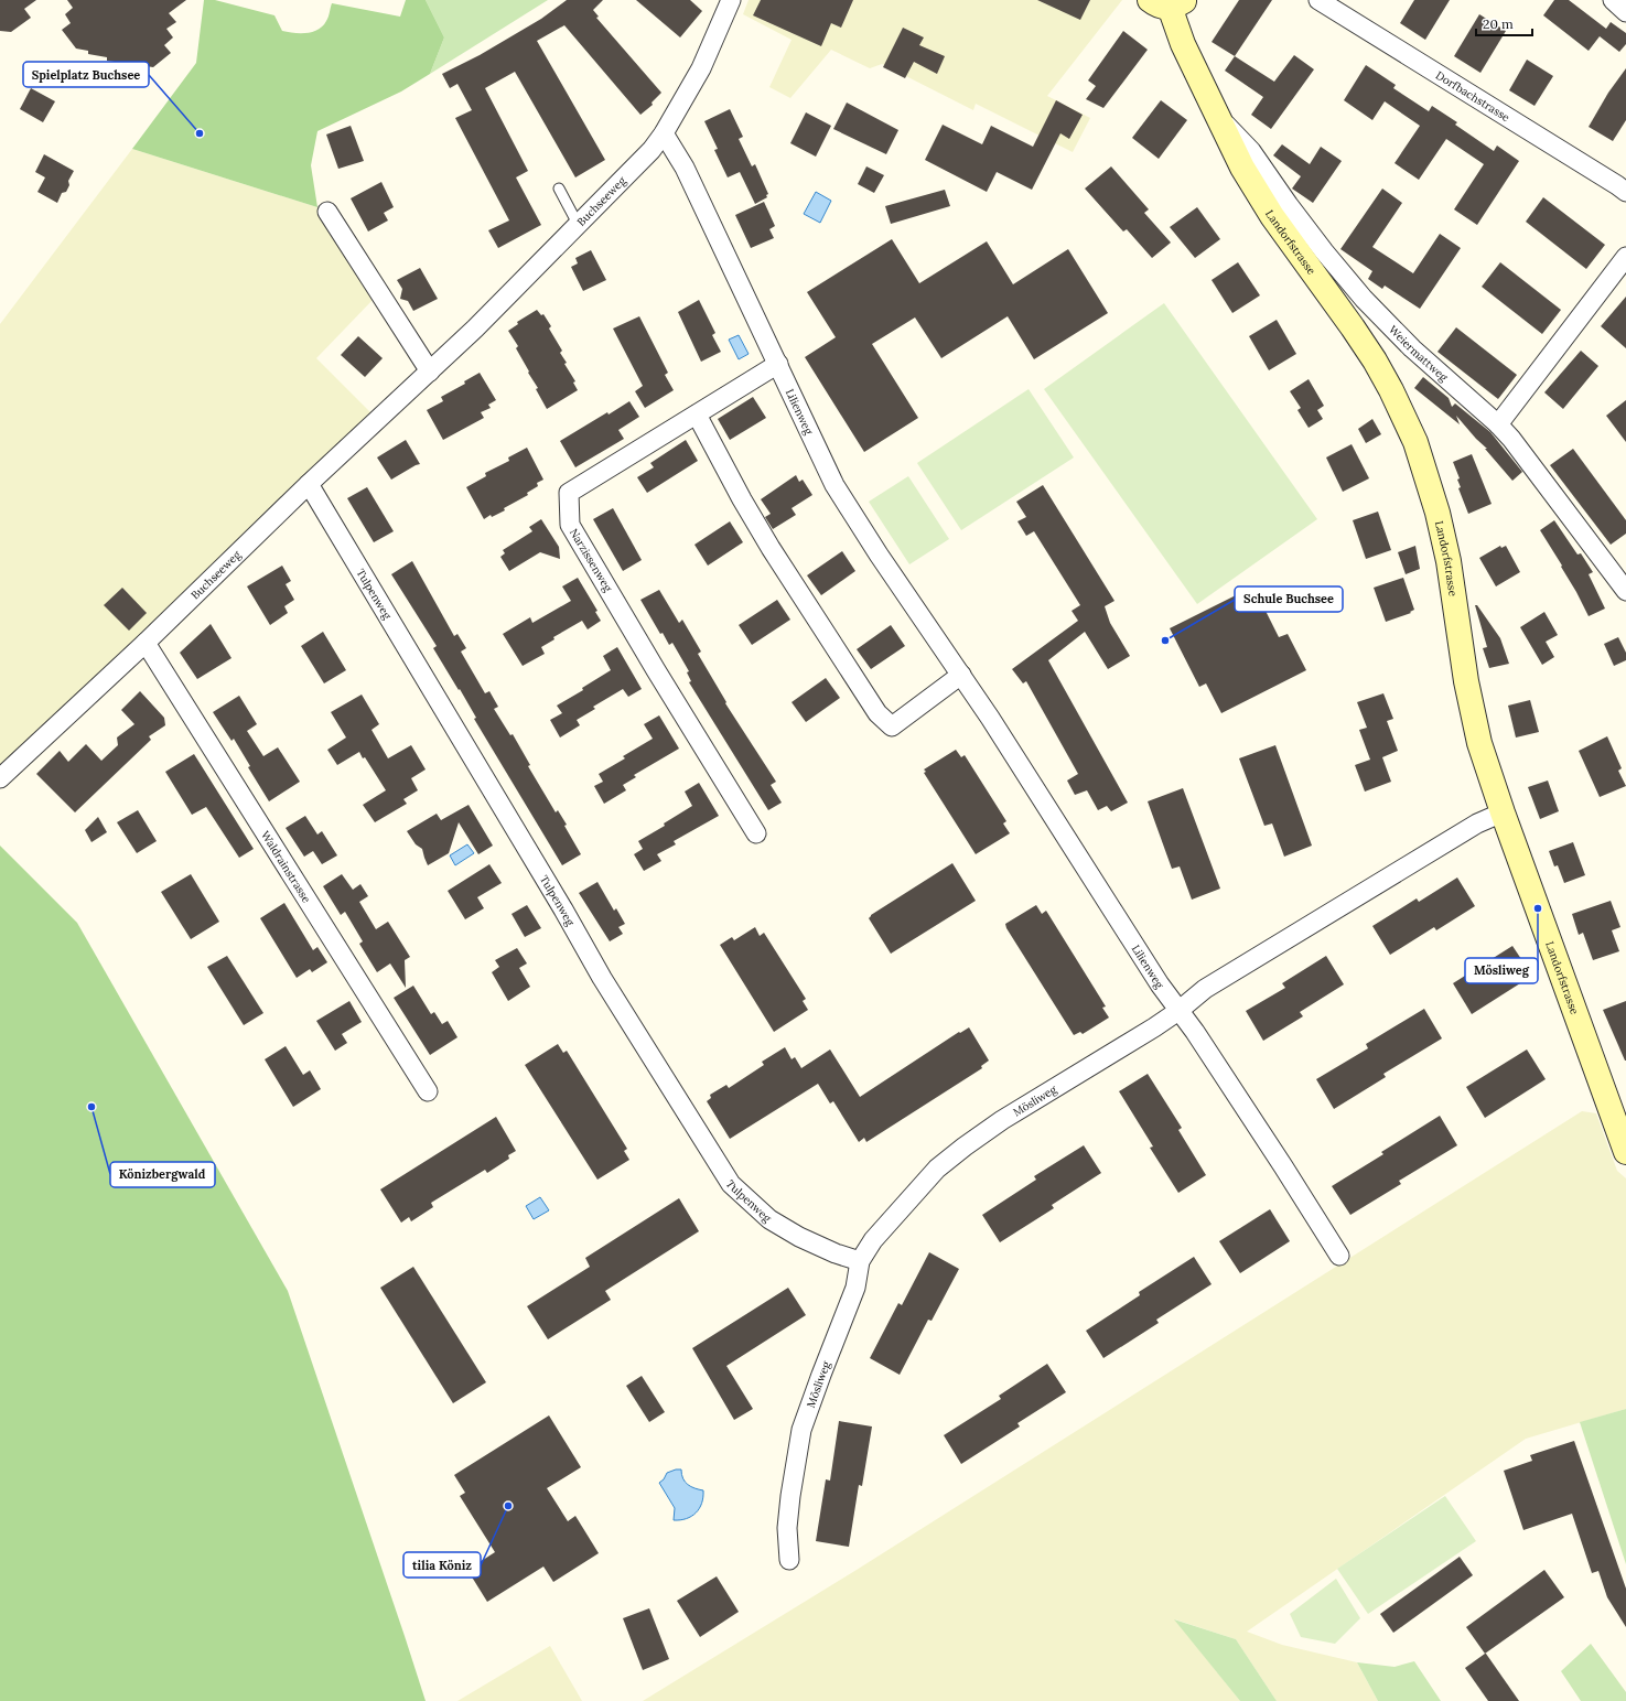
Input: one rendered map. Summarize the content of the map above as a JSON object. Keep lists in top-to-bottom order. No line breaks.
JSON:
{"streets":{"street":["Dorfbachstrasse","Buchseeweg","Landorfstrasse","Weiermattweg","Lilienweg","Narzissenweg","Tulpenweg","Waldrainstrasse","Mösliweg"]},"crossings":[["Buchseeweg","Lilienweg"],["Buchseeweg","Tulpenweg"],["Buchseeweg","Waldrainstrasse"],["Landorfstrasse","Weiermattweg"],["Landorfstrasse","Mösliweg"],["Lilienweg","Narzissenweg"],["Lilienweg","Mösliweg"],["Tulpenweg","Mösliweg"]],"places":["Spielplatz Buchsee","Schule Buchsee","Mösliweg","Könizbergwald","tilia Köniz"],"scale_bar":"20 m"}
